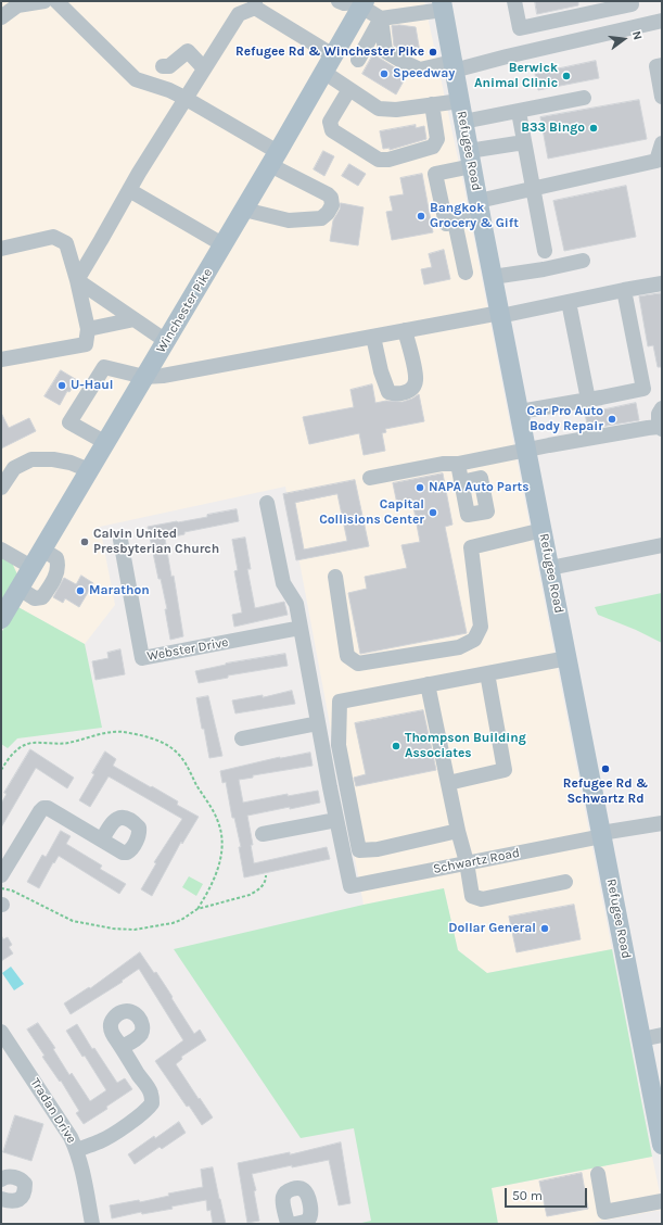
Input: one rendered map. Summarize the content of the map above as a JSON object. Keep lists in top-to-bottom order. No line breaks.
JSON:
{"streets":{"main road":["Refugee Road","Winchester Pike"],"street":["Webster Drive","Schwartz Road","Tradan Drive"]},"crossings":[["Refugee Road","Schwartz Road"]],"places":["Refugee Rd & Winchester Pike","Speedway","Berwick Animal Clinic","B33 Bingo","Bangkok Grocery & Gift","U-Haul","Car Pro Auto Body Repair","NAPA Auto Parts","Capital Collisions Center","Calvin United Presbyterian Church","Marathon","Thompson Building Associates","Refugee Rd & Schwartz Rd","Dollar General"],"scale_bar":"50 m","north":"right"}
